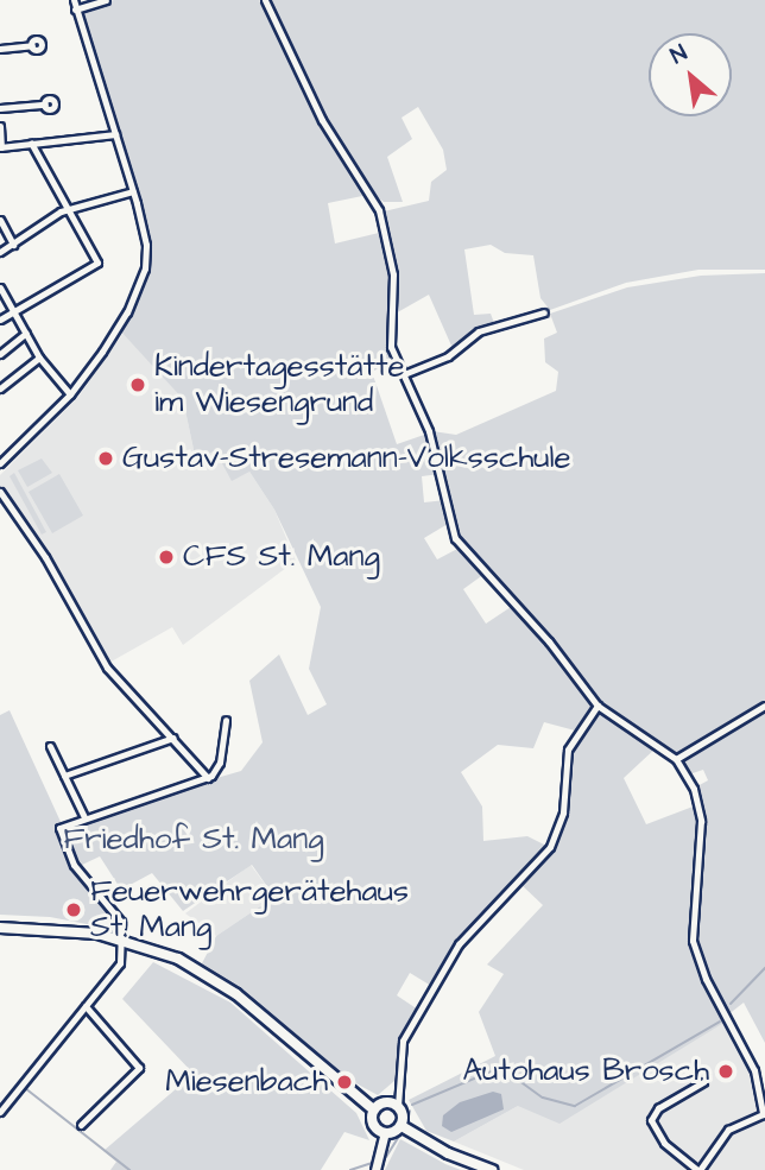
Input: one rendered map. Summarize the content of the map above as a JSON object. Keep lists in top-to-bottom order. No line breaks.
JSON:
{"parks":["Friedhof St. Mang"],"places":["Kindertagesstätte im Wiesengrund","Gustav-Stresemann-Volksschule","CFS St. Mang","Feuerwehrgerätehaus St. Mang","Autohaus Brosch","Miesenbach"],"north":"top left"}
